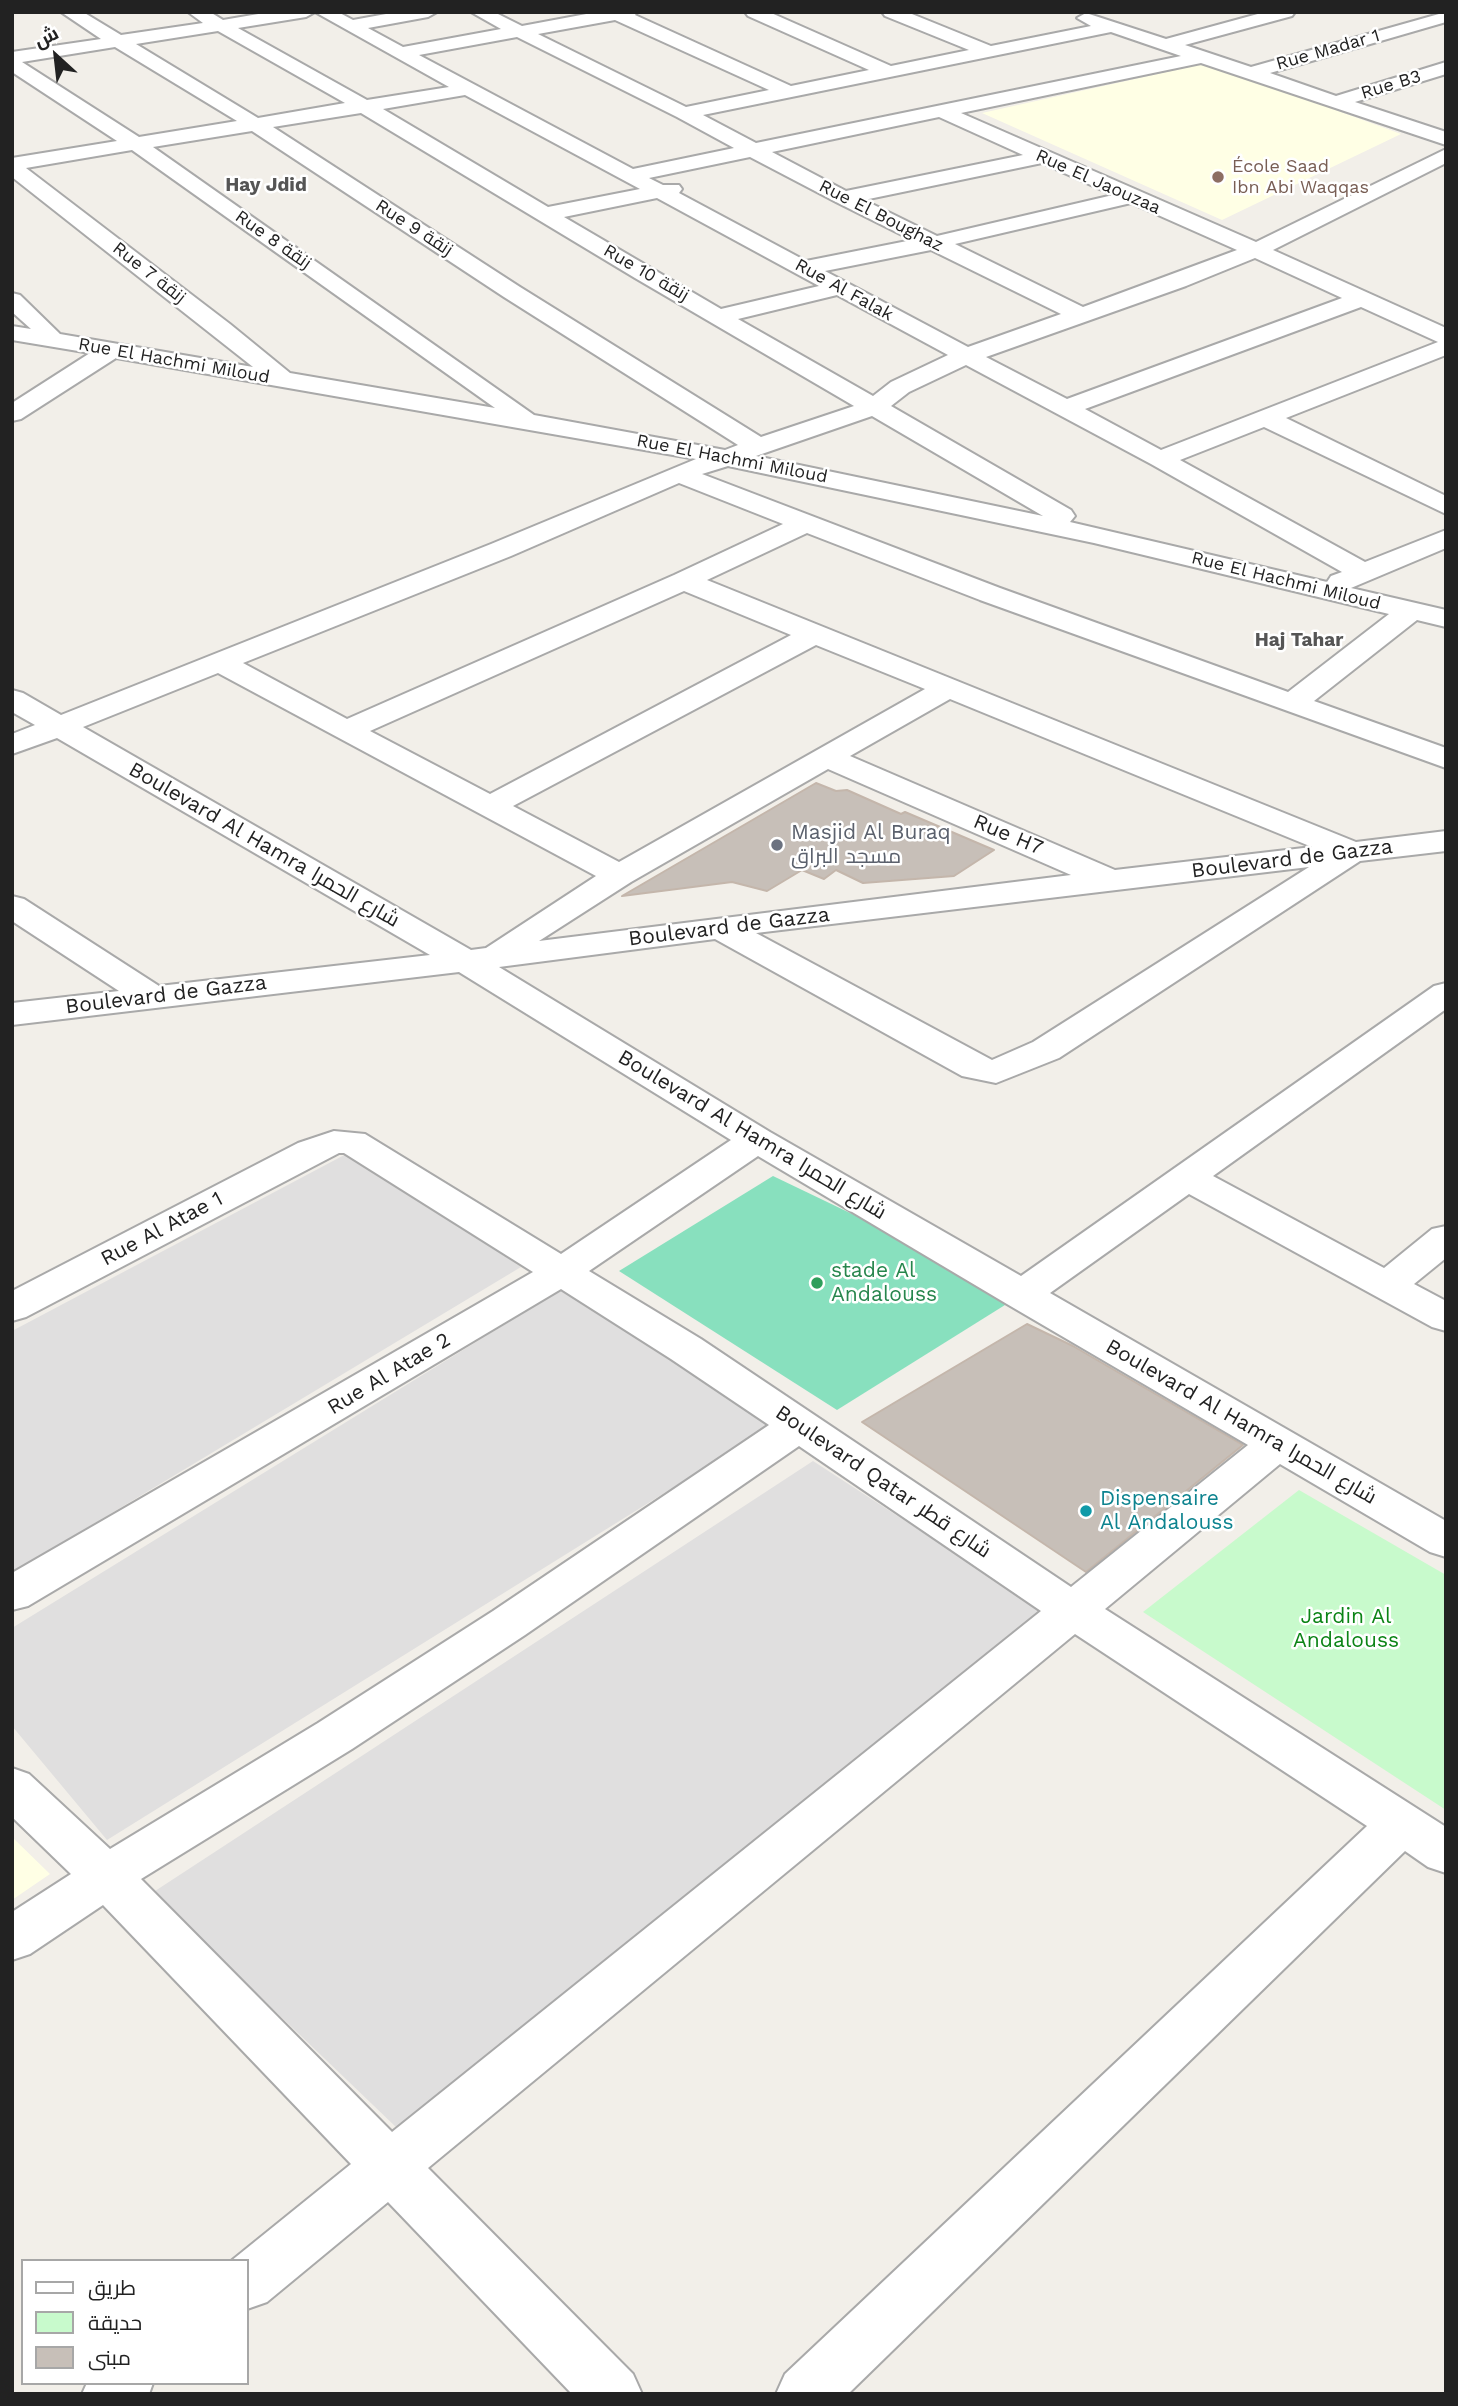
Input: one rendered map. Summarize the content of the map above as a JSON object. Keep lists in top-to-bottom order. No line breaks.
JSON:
{"streets":{"street":["Rue Madar 1","Rue B3","Rue El Jaouzaa","Rue El Boughaz","Rue 9 زنقة","Rue 8 زنقة","Rue 7 زنقة","Rue 10 زنقة","Rue Al Falak","Rue El Hachmi Miloud","Rue H7","Boulevard Al Hamra شارع الحمرا","Boulevard de Gazza","Rue Al Atae 1","Rue Al Atae 2","Boulevard Qatar شارع قطر"]},"crossings":[["Rue 8 زنقة","Rue El Hachmi Miloud"],["Rue 7 زنقة","Rue El Hachmi Miloud"],["Rue 10 زنقة","Rue El Hachmi Miloud"],["Rue H7","Boulevard de Gazza"],["Boulevard Al Hamra شارع الحمرا","Boulevard de Gazza"],["Boulevard Al Hamra شارع الحمرا","Rue Al Atae 2"],["Rue Al Atae 1","Boulevard Qatar شارع قطر"],["Rue Al Atae 2","Boulevard Qatar شارع قطر"]],"districts":["Hay Jdid","Haj Tahar"],"parks":["Jardin Al Andalouss"],"places":["École Saad Ibn Abi Waqqas","Masjid Al Buraq مسجد البراق","stade Al Andalouss","Dispensaire Al Andalouss"],"legend":["طريق","حديقة","مبنى"],"north":"top left"}
